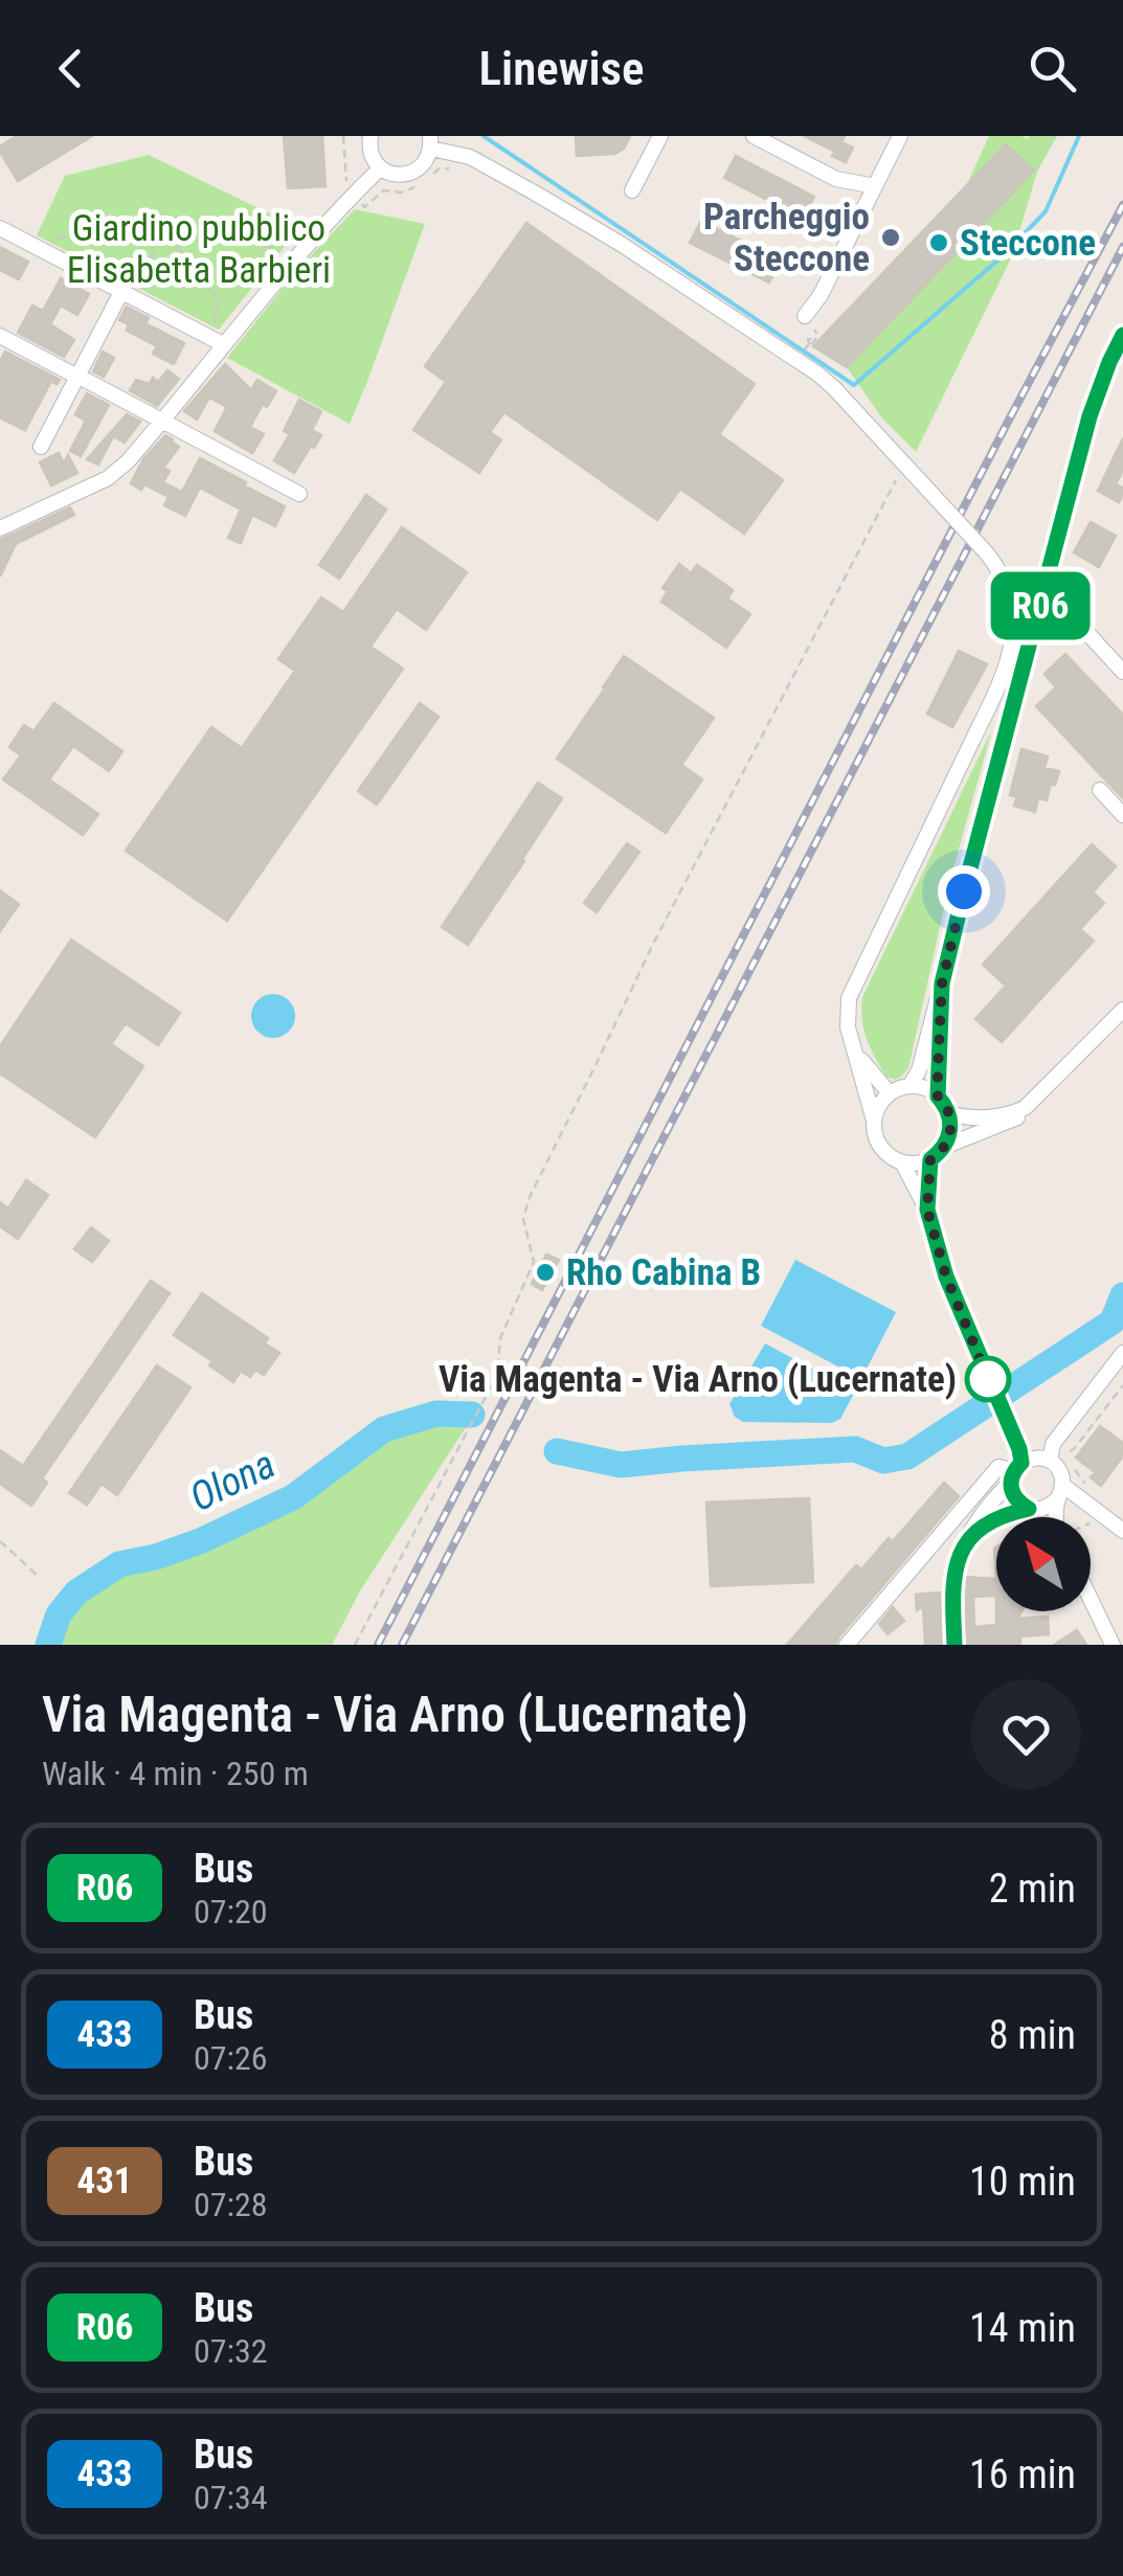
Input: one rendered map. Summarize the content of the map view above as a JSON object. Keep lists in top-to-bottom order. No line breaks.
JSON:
{"water":["Olona"],"parks":["Giardino pubblico Elisabetta Barbieri"],"places":["Parcheggio Steccone","Steccone","Rho Cabina B","Via Magenta - Via Arno (Lucernate)"],"lines":["bus line R06"],"north":"top left","page":{"header":"Linewise","on_map":"R06","heading":["Via Magenta - Via Arno (Lucernate)","Walk · 4 min · 250 m"],"list":[{"mark":"R06","name":"Bus","note":"07:20","value":"2 min"},{"mark":"433","name":"Bus","note":"07:26","value":"8 min"},{"mark":"431","name":"Bus","note":"07:28","value":"10 min"},{"mark":"R06","name":"Bus","note":"07:32","value":"14 min"},{"mark":"433","name":"Bus","note":"07:34","value":"16 min"}]}}
